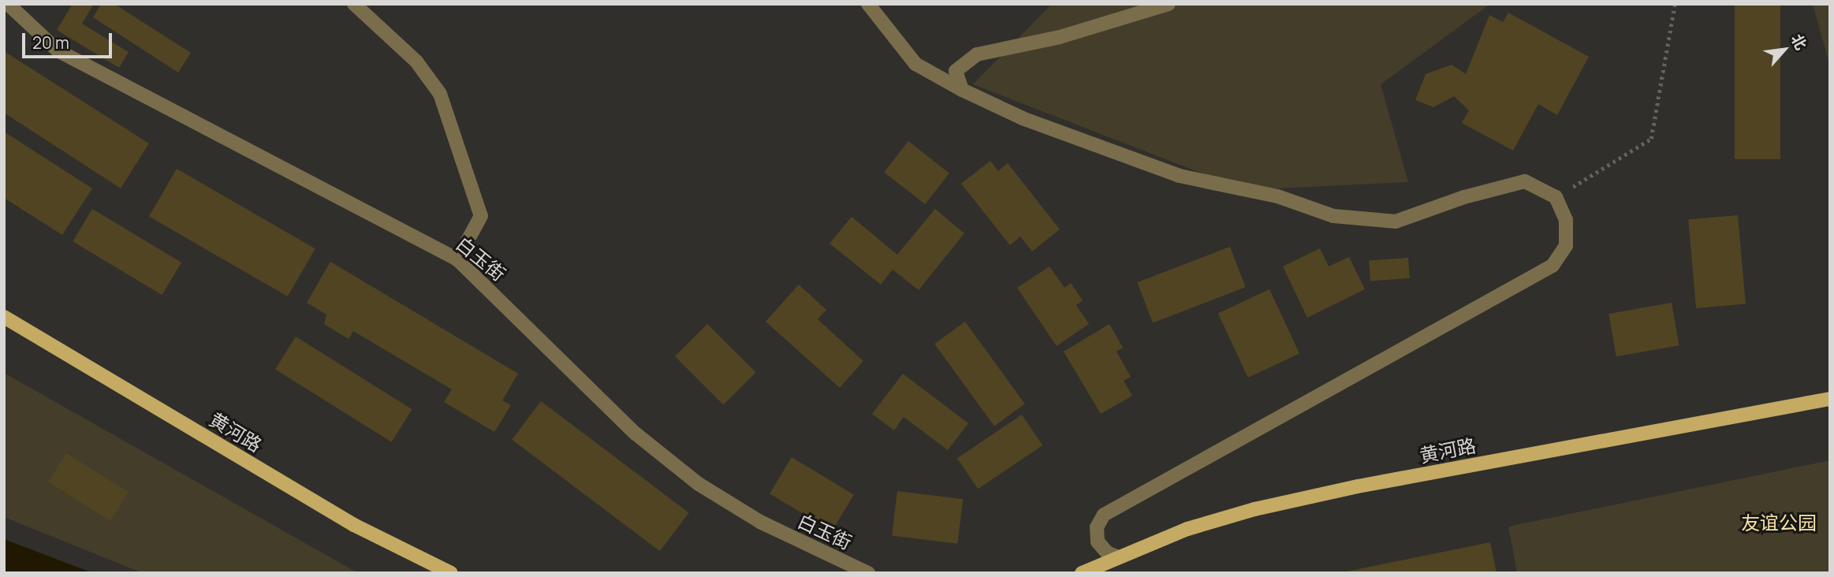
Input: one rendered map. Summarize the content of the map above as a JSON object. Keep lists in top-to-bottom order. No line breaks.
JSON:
{"streets":{"main road":["黄河路"],"street":["白玉街"]},"parks":["友谊公园"],"scale_bar":"20 m","north":"top right"}
